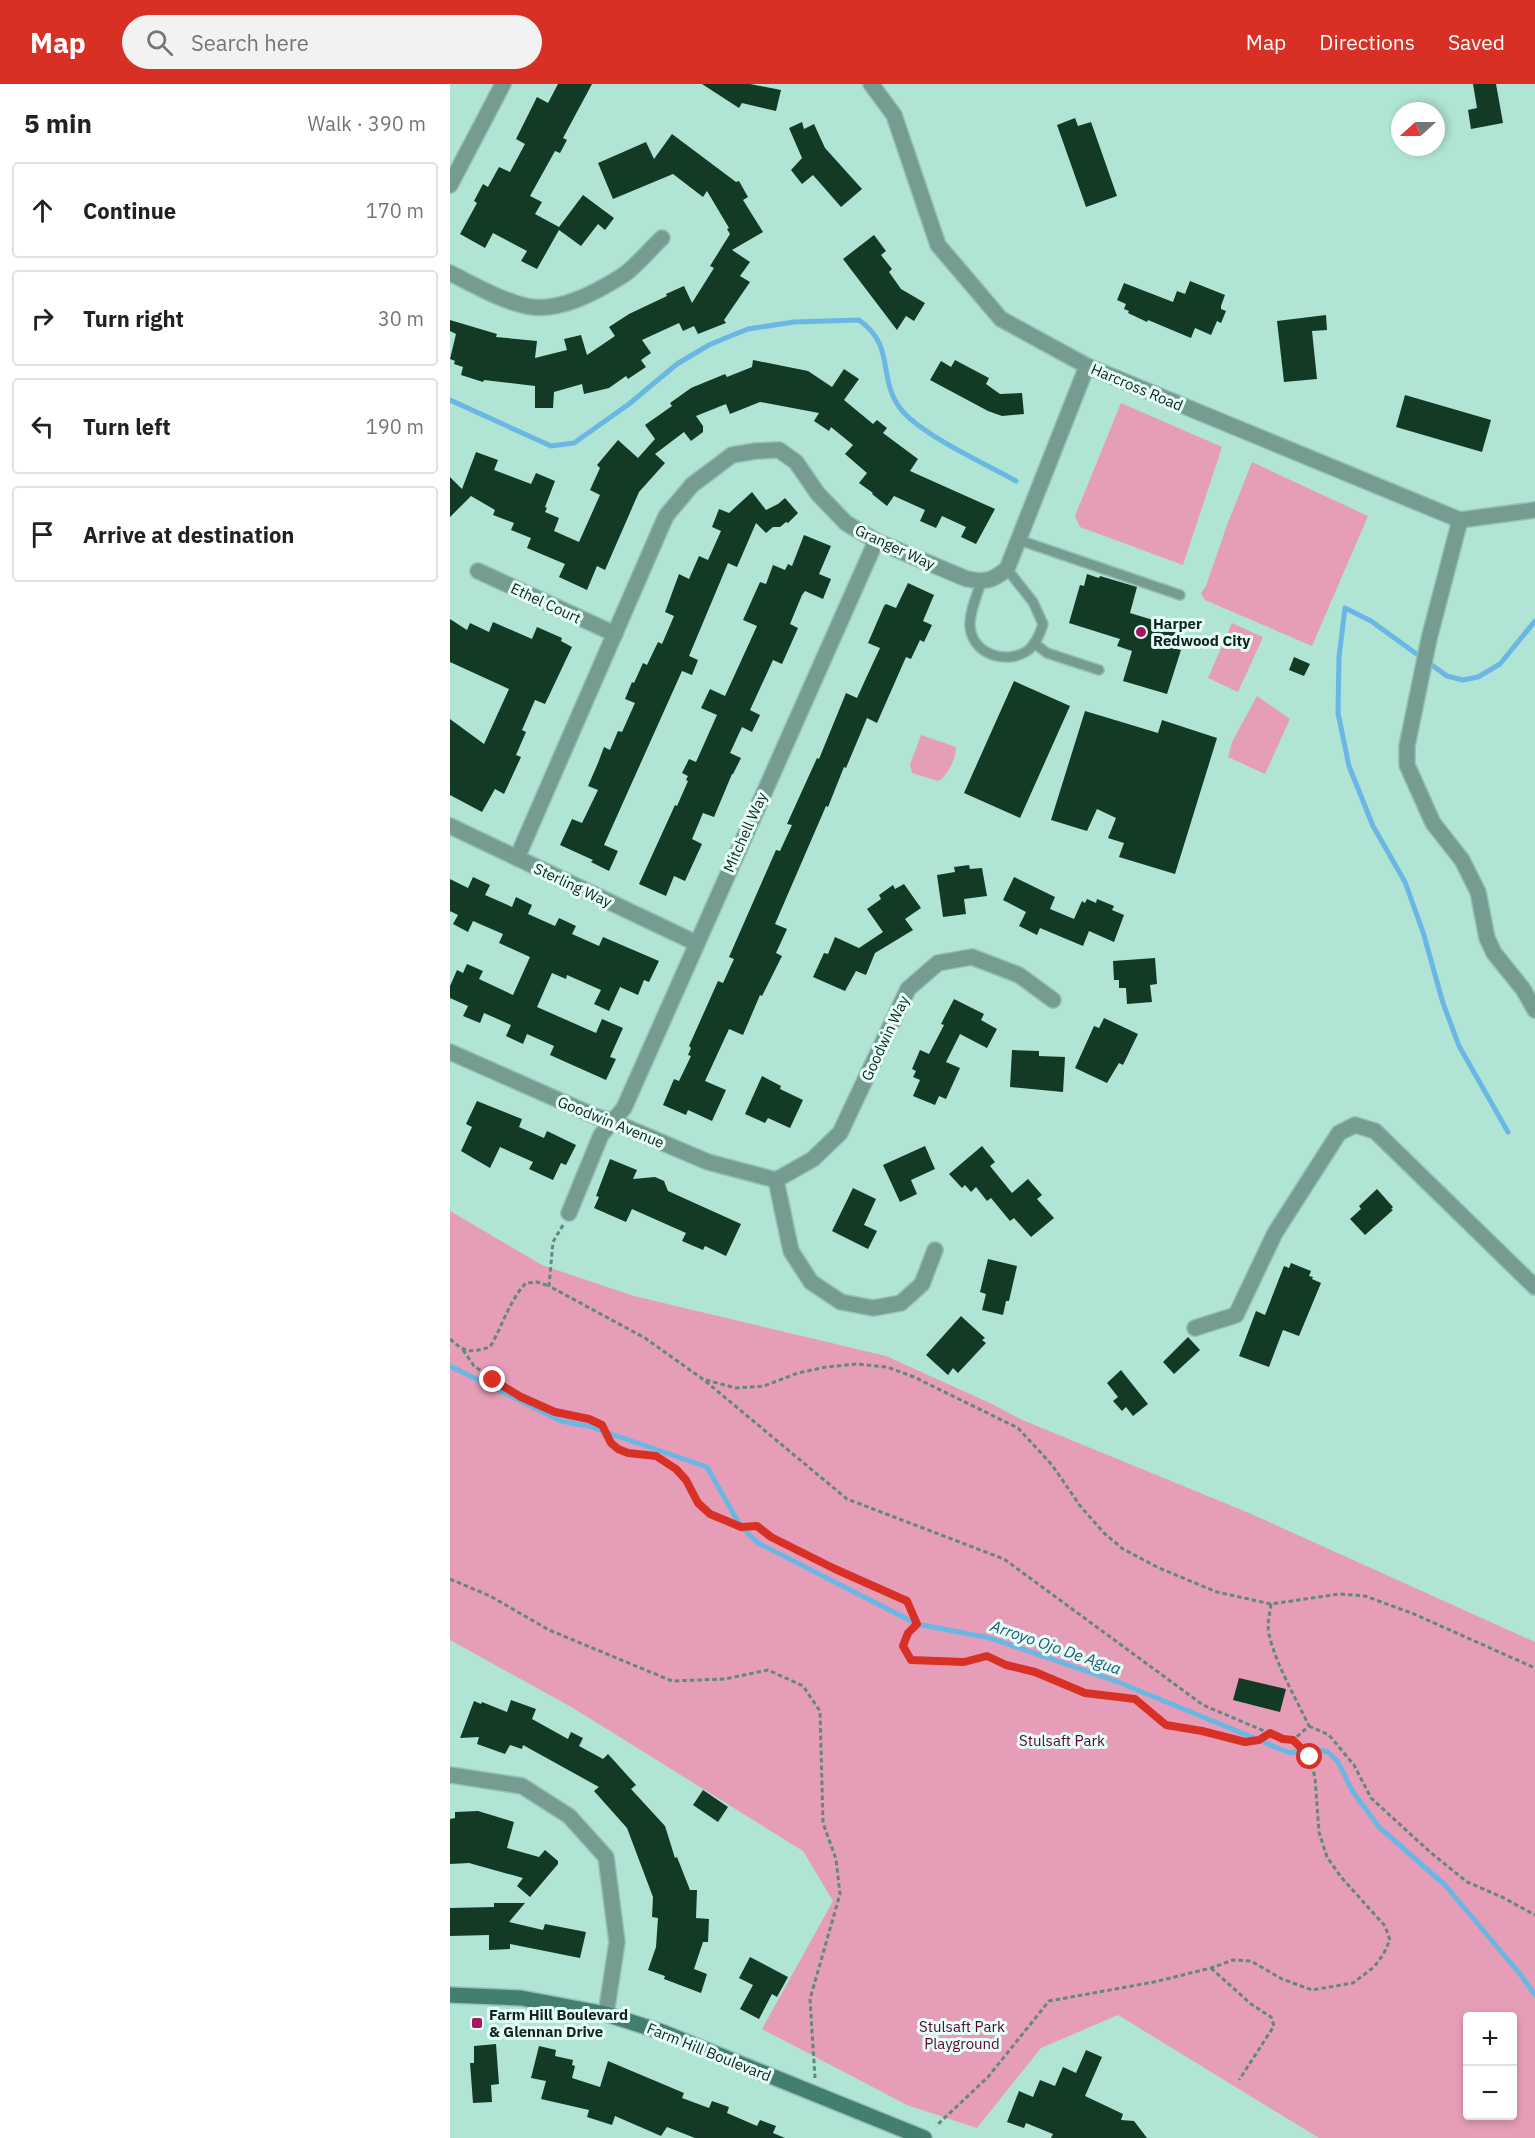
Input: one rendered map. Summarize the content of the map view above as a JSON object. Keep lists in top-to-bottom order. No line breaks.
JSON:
{"streets":{"main road":["Farm Hill Boulevard"],"street":["Harcross Road","Granger Way","Ethel Court","Mitchell Way","Sterling Way","Goodwin Way","Goodwin Avenue"]},"crossings":[["Granger Way","Ethel Court"],["Granger Way","Mitchell Way"],["Granger Way","Sterling Way"],["Mitchell Way","Sterling Way"],["Mitchell Way","Goodwin Avenue"],["Goodwin Way","Goodwin Avenue"]],"water":["Arroyo Ojo De Agua"],"parks":["Stulsaft Park","Stulsaft Park Playground"],"places":{"other":["Harper Redwood City"],"transit":["Farm Hill Boulevard & Glennan Drive"]},"north":"left","page":{"header":"Map","search":"Search here","nav":["Map","Directions","Saved"],"heading":["5 min","Walk · 390 m"],"list":[["Continue","170 m"],["Turn right","30 m"],["Turn left","190 m"],"Arrive at destination"],"map_buttons":["+","−"]}}
